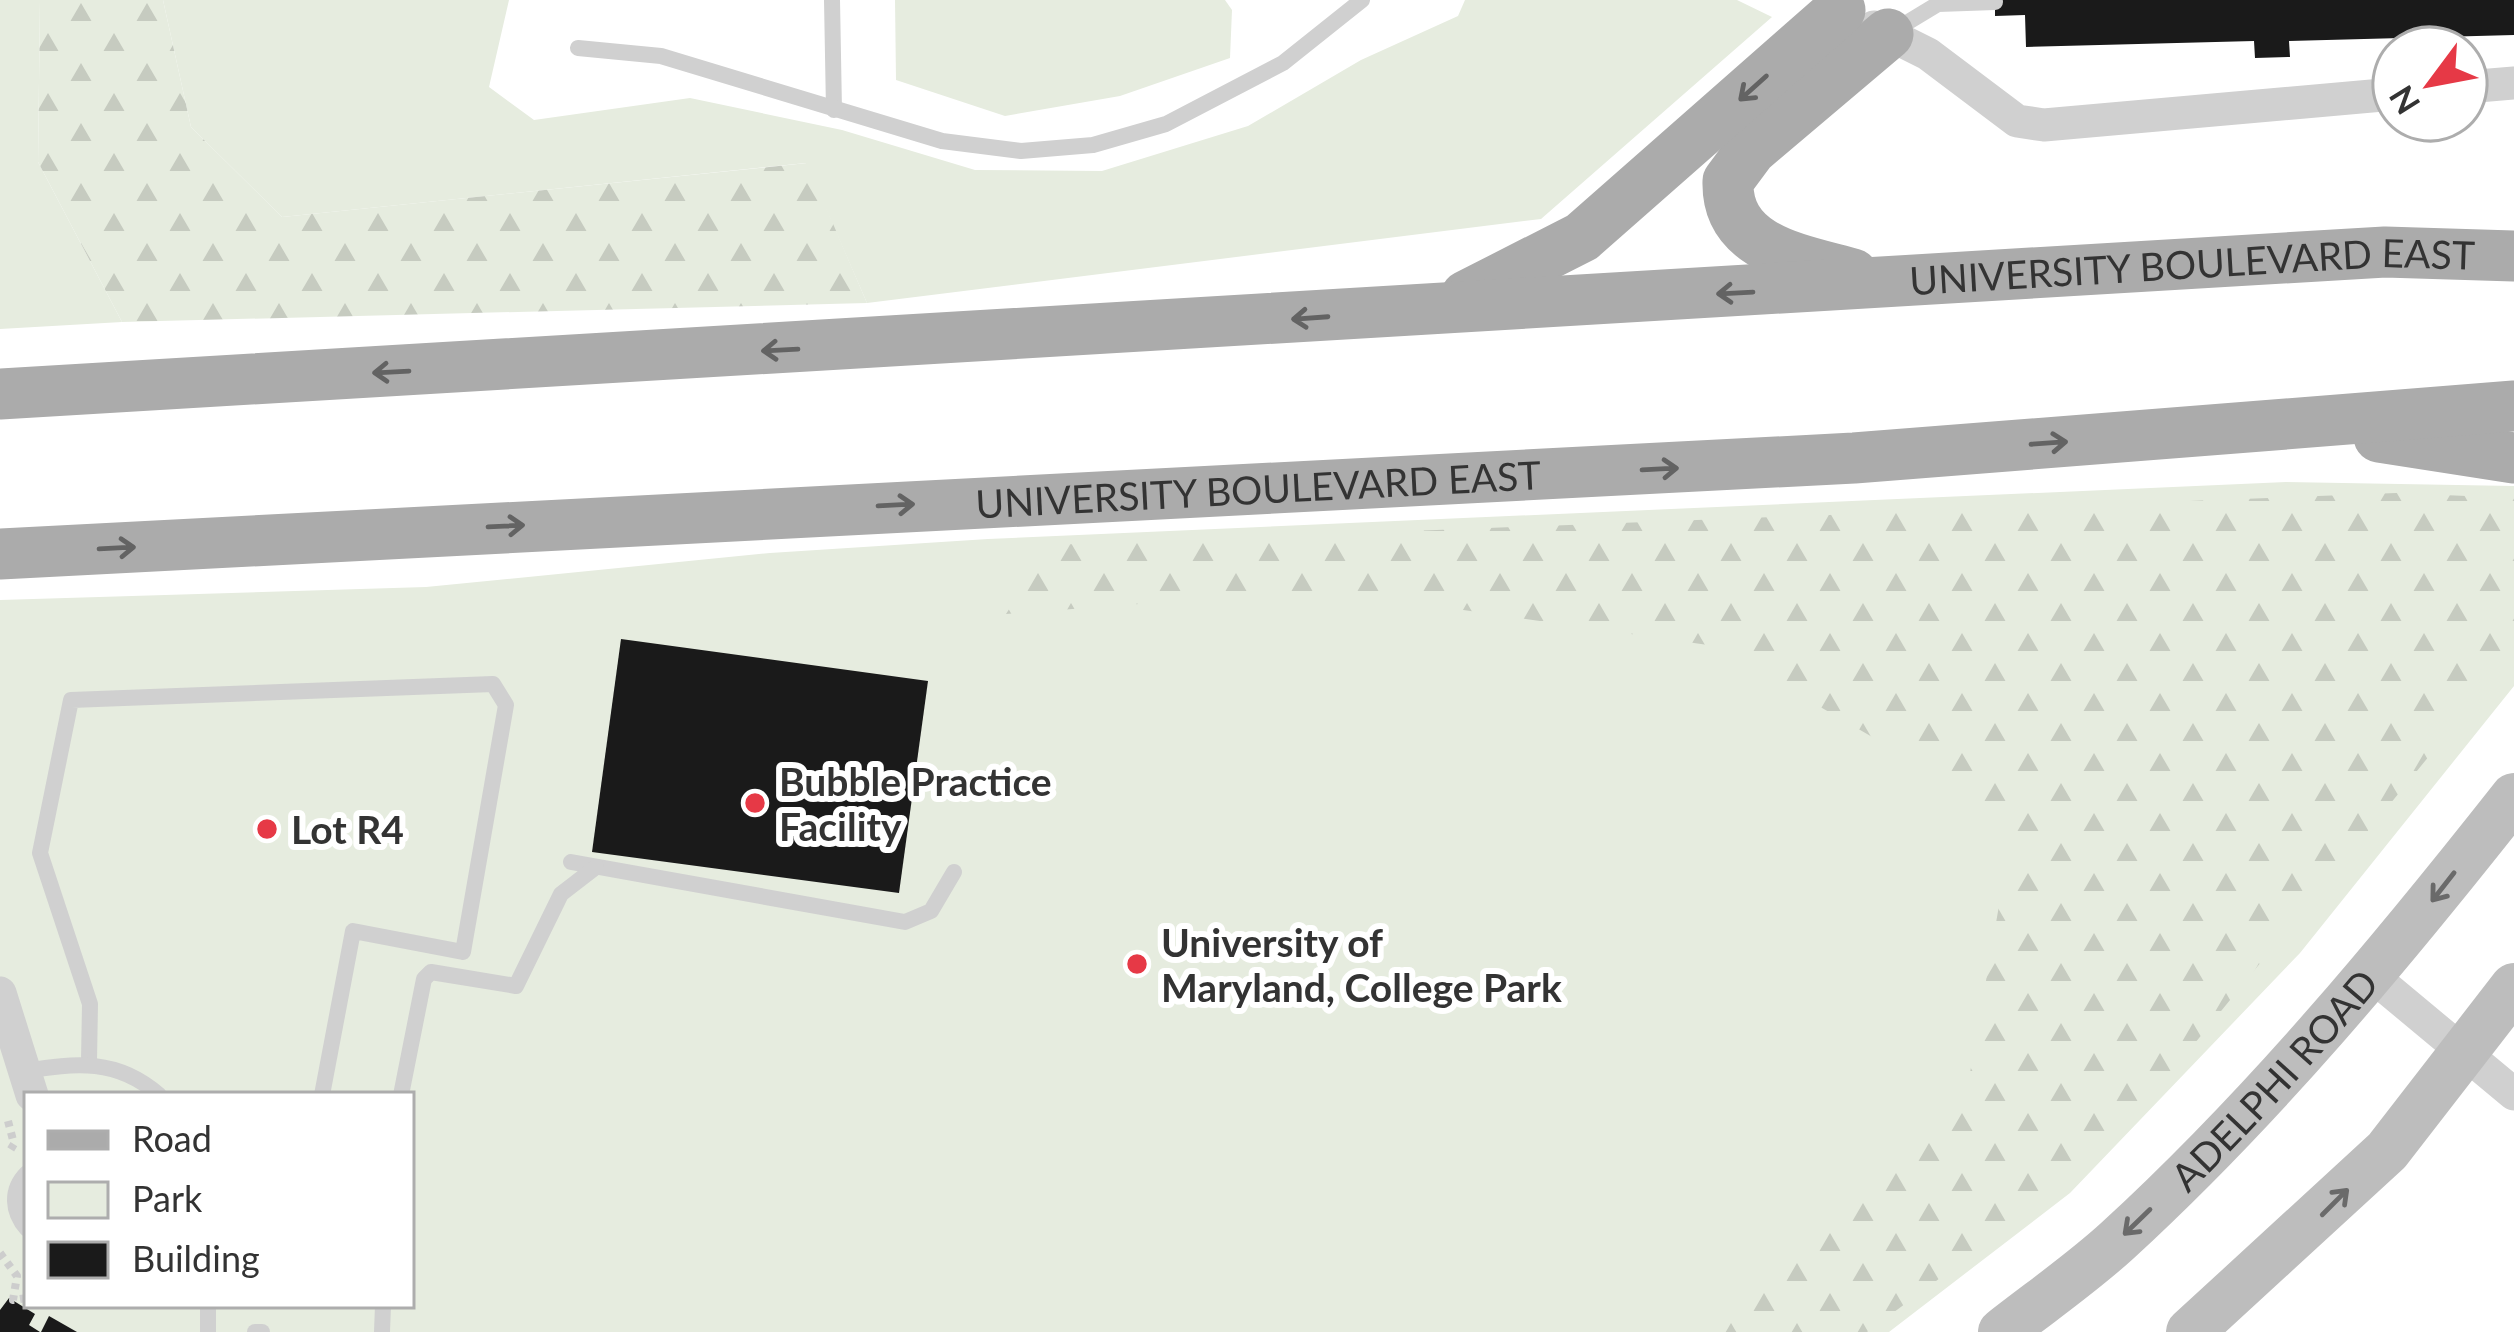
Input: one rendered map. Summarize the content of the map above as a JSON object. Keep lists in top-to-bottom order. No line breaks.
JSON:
{"streets":{"main road":["UNIVERSITY BOULEVARD EAST","ADELPHI ROAD"]},"places":["Bubble Practice Facility","Lot R4","University of Maryland, College Park"],"legend":["Road","Park","Building"],"north":"bottom left"}
